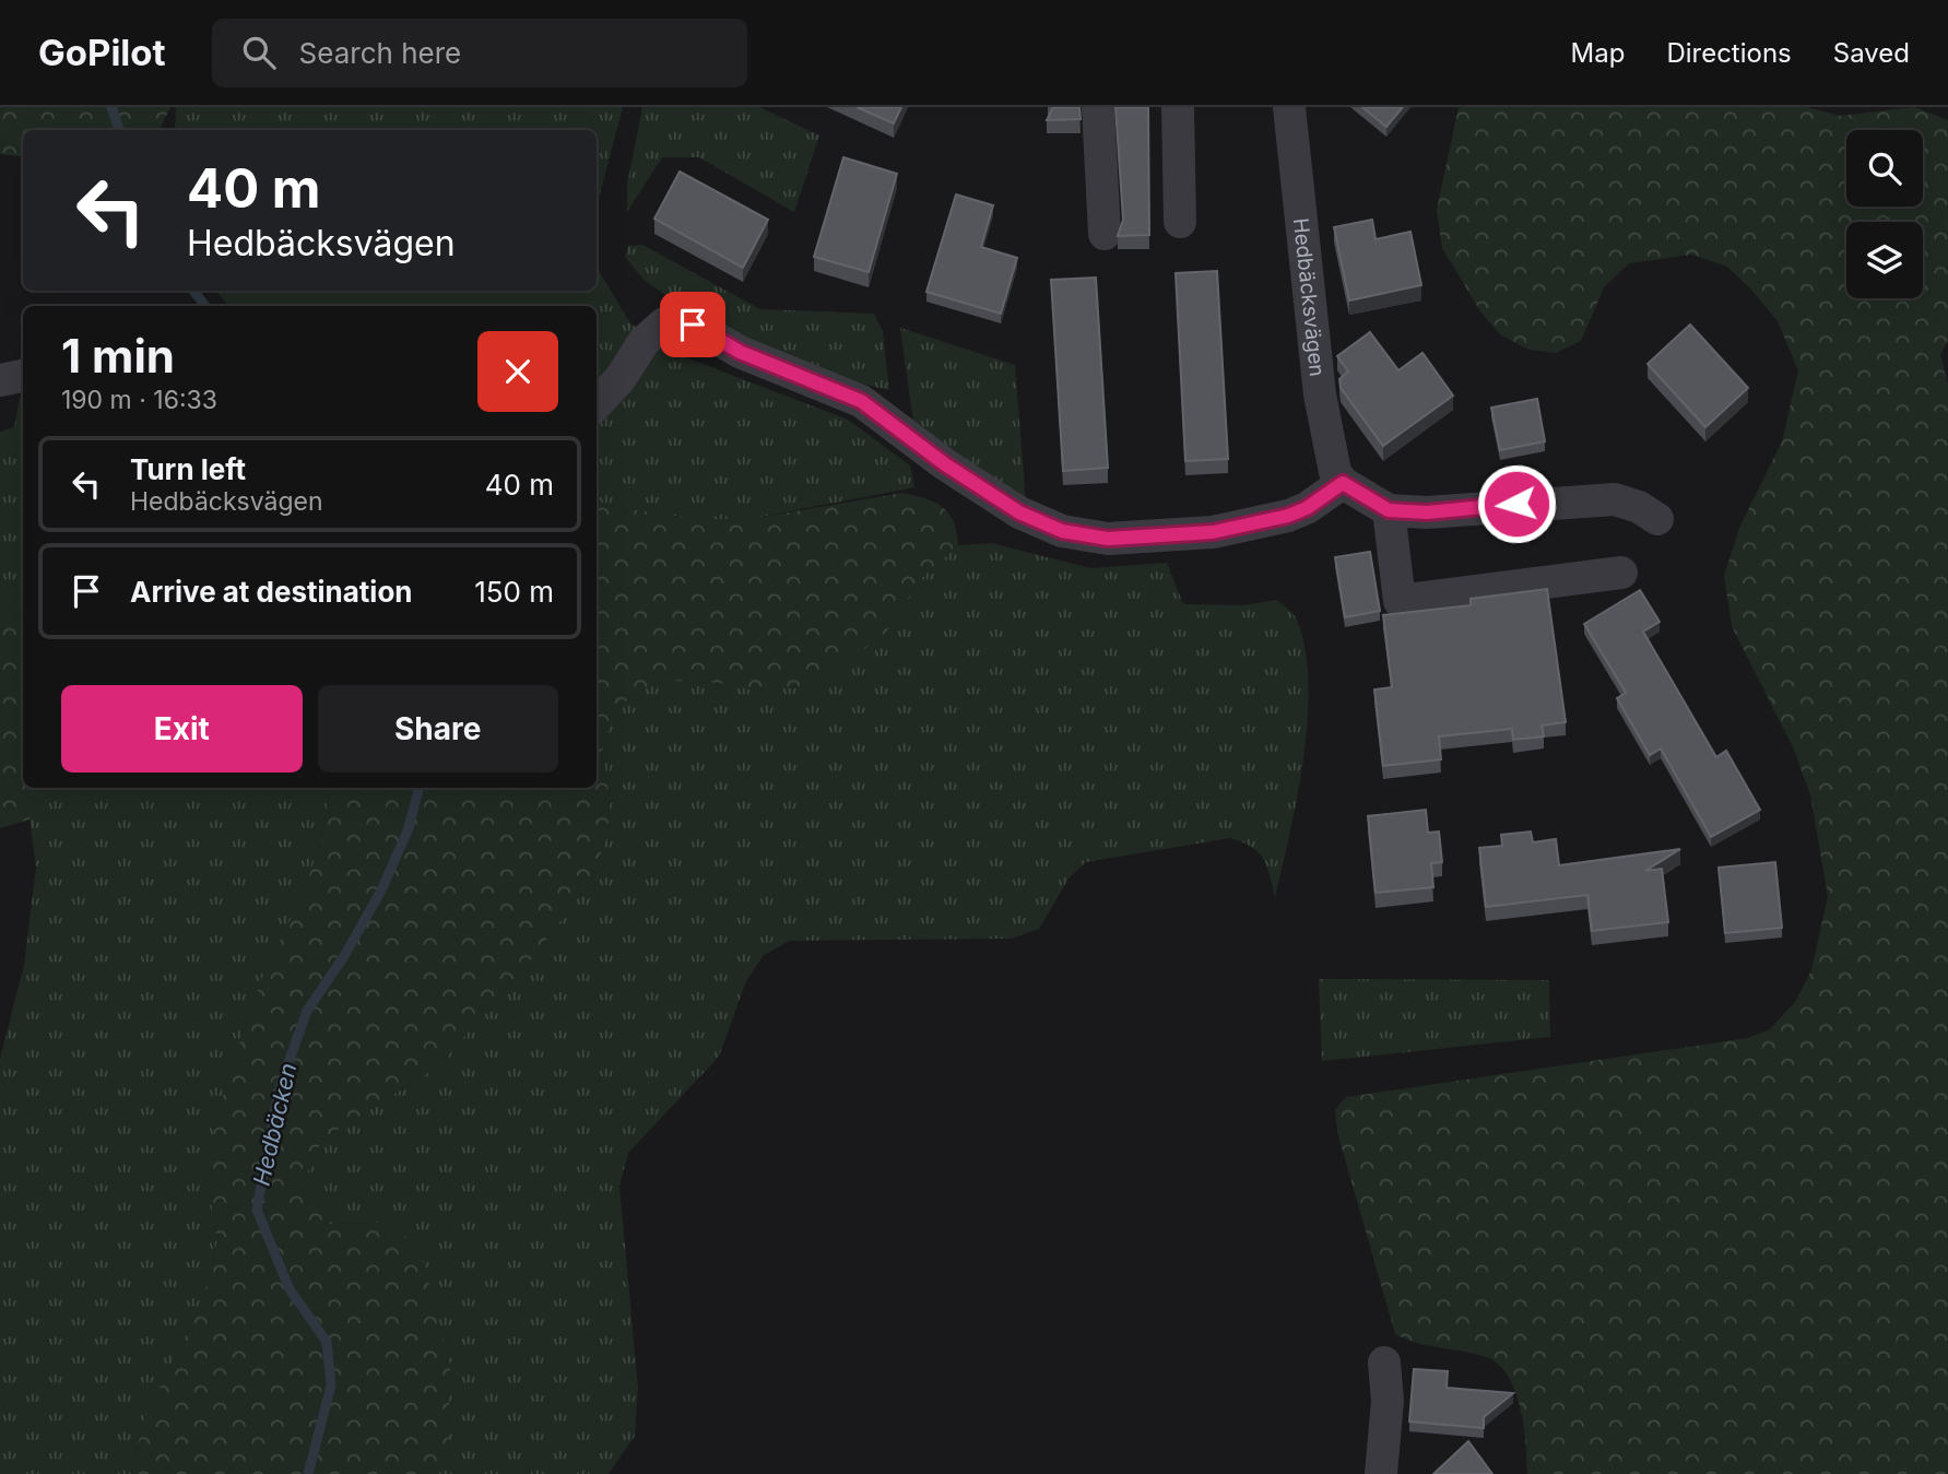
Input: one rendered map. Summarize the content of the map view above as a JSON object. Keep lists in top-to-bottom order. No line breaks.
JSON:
{"streets":{"street":["Hedbäcksvägen"]},"water":["Hedbäcken"],"page":{"header":"GoPilot","search":"Search here","nav":["Map","Directions","Saved"],"turn":["40 m","Hedbäcksvägen"],"heading":["1 min","190 m · 16:33"],"list":[{"name":"Turn left","note":"Hedbäcksvägen","value":"40 m"},{"name":"Arrive at destination","value":"150 m"}],"buttons":["Exit","Share"]}}
